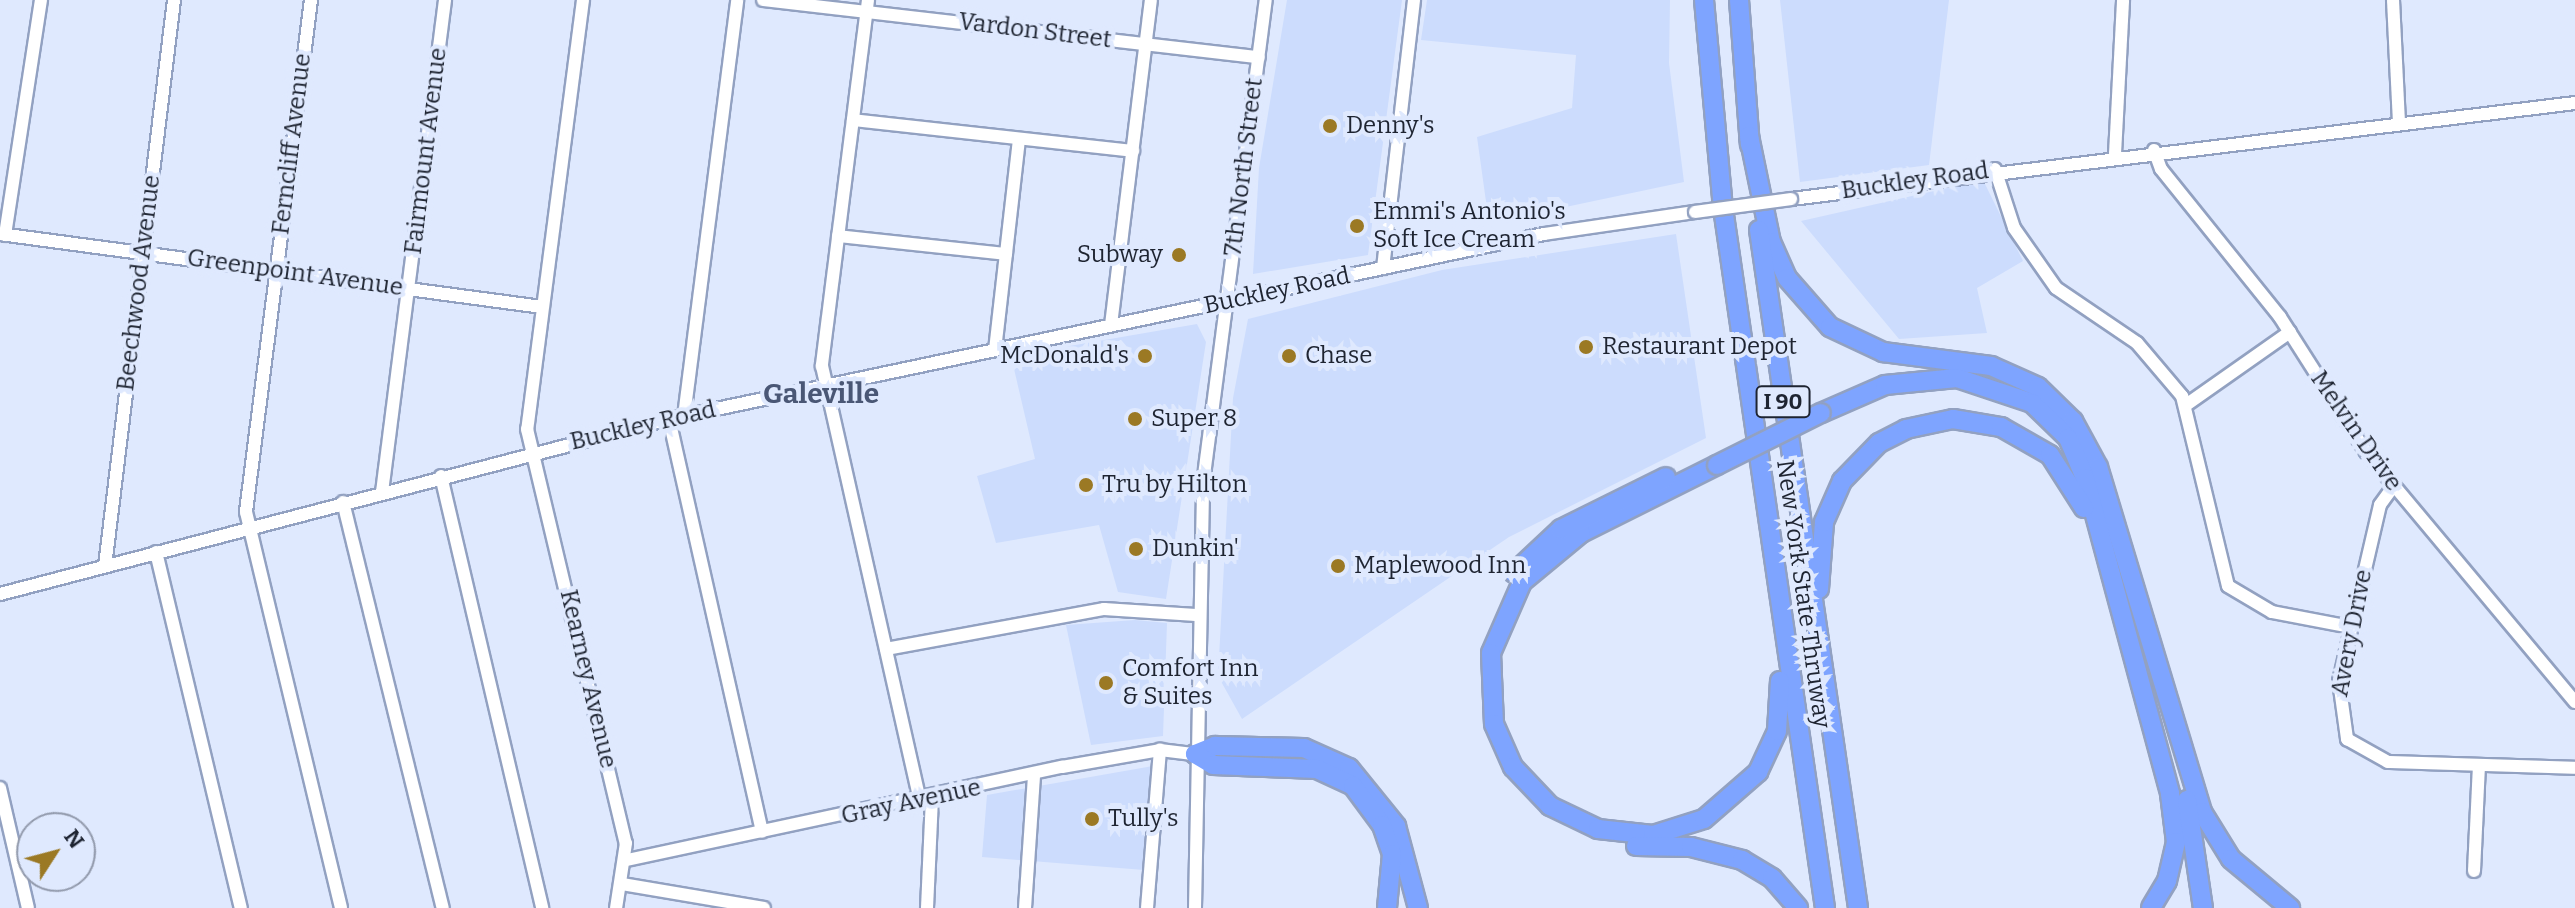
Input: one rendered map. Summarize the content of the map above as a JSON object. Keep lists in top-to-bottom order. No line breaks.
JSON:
{"streets":{"highway":["I 90","New York State Thruway"],"street":["Vardon Street","Ferncliff Avenue","Fairmount Avenue","7th North Street","Buckley Road","Greenpoint Avenue","Beechwood Avenue","Melvin Drive","Avery Drive","Kearney Avenue","Gray Avenue"]},"crossings":[["Vardon Street","7th North Street"],["Ferncliff Avenue","Buckley Road"],["Ferncliff Avenue","Greenpoint Avenue"],["Fairmount Avenue","Buckley Road"],["Fairmount Avenue","Greenpoint Avenue"],["7th North Street","Buckley Road"],["7th North Street","Gray Avenue"],["Buckley Road","Beechwood Avenue"],["Buckley Road","Melvin Drive"],["Buckley Road","Kearney Avenue"],["Greenpoint Avenue","Beechwood Avenue"],["Greenpoint Avenue","Kearney Avenue"],["Melvin Drive","Avery Drive"],["Kearney Avenue","Gray Avenue"]],"districts":["Galeville"],"places":["Denny's","Emmi's Antonio's Soft Ice Cream","Subway","Restaurant Depot","McDonald's","Chase","Super 8","Tru by Hilton","Dunkin'","Maplewood Inn","Comfort Inn & Suites","Tully's"],"north":"top right"}
